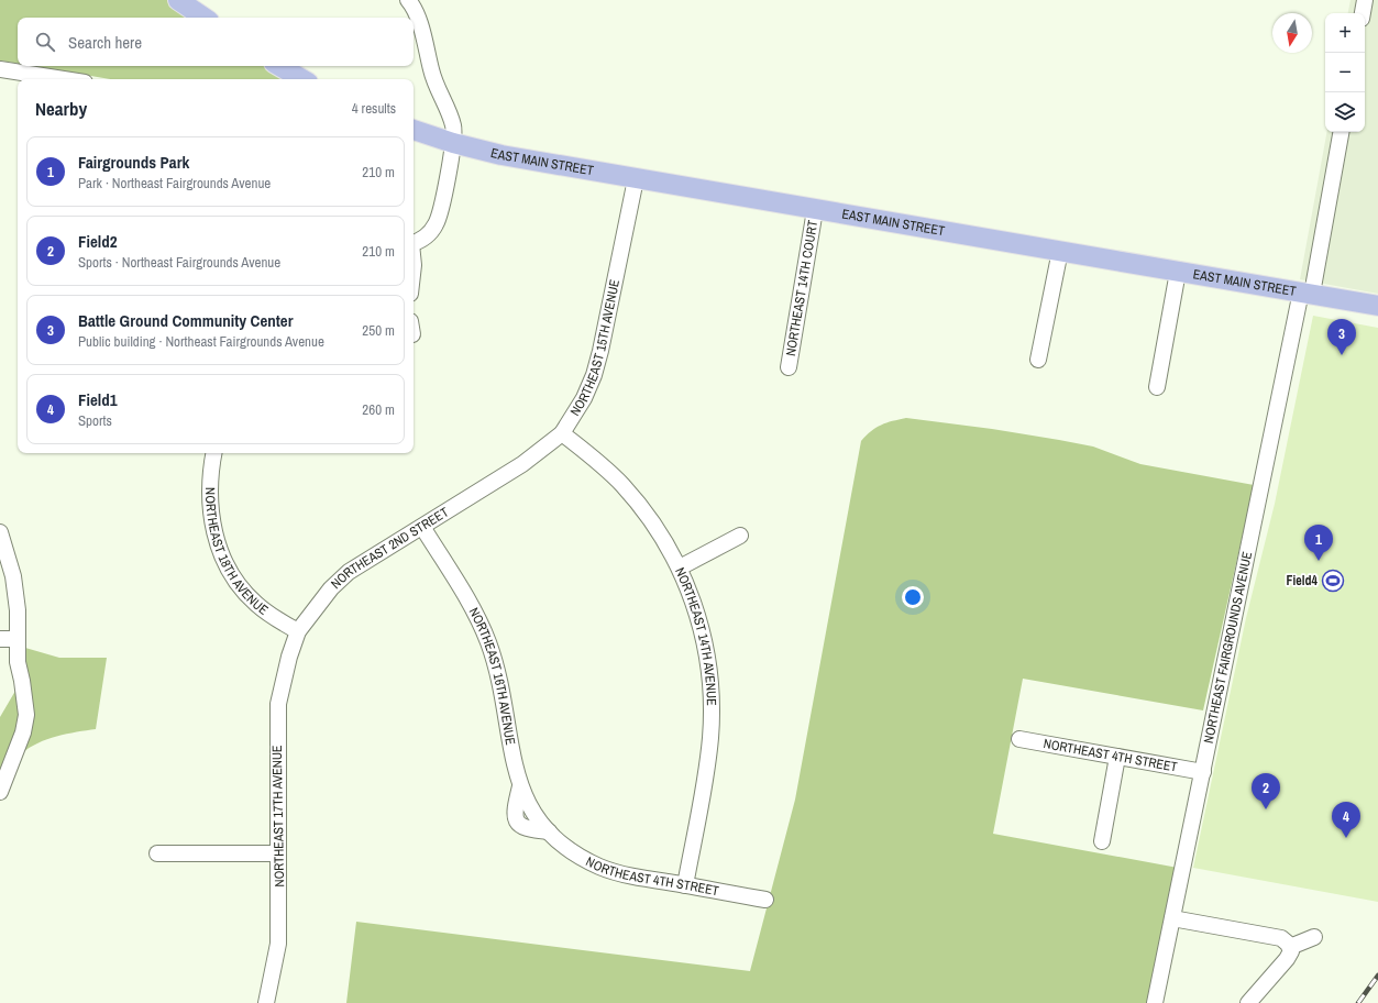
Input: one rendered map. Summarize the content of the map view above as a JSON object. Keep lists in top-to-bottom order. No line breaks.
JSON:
{"streets":{"main road":["EAST MAIN STREET"],"street":["NORTHEAST 14TH COURT","NORTHEAST 15TH AVENUE","NORTHEAST 18TH AVENUE","NORTHEAST 2ND STREET","NORTHEAST 14TH AVENUE","NORTHEAST FAIRGROUNDS AVENUE","NORTHEAST 16TH AVENUE","NORTHEAST 4TH STREET","NORTHEAST 17TH AVENUE"]},"crossings":[["EAST MAIN STREET","NORTHEAST 14TH COURT"],["EAST MAIN STREET","NORTHEAST 15TH AVENUE"],["EAST MAIN STREET","NORTHEAST FAIRGROUNDS AVENUE"],["NORTHEAST 15TH AVENUE","NORTHEAST 2ND STREET"],["NORTHEAST 15TH AVENUE","NORTHEAST 14TH AVENUE"],["NORTHEAST 18TH AVENUE","NORTHEAST 2ND STREET"],["NORTHEAST 18TH AVENUE","NORTHEAST 17TH AVENUE"],["NORTHEAST 2ND STREET","NORTHEAST 16TH AVENUE"],["NORTHEAST 2ND STREET","NORTHEAST 17TH AVENUE"],["NORTHEAST 14TH AVENUE","NORTHEAST 4TH STREET"],["NORTHEAST FAIRGROUNDS AVENUE","NORTHEAST 4TH STREET"],["NORTHEAST 16TH AVENUE","NORTHEAST 4TH STREET"]],"places":{"sports":["Field4"]},"north":"bottom","page":{"map_buttons":["+","−"],"search":"Search here","heading":["Nearby","4 results"],"list":[{"mark":"1","name":"Fairgrounds Park","note":"Park · Northeast Fairgrounds Avenue","value":"210 m"},{"mark":"2","name":"Field2","note":"Sports · Northeast Fairgrounds Avenue","value":"210 m"},{"mark":"3","name":"Battle Ground Community Center","note":"Public building · Northeast Fairgrounds Avenue","value":"250 m"},{"mark":"4","name":"Field1","note":"Sports","value":"260 m"}],"pins":["3","1","2","4"]}}
